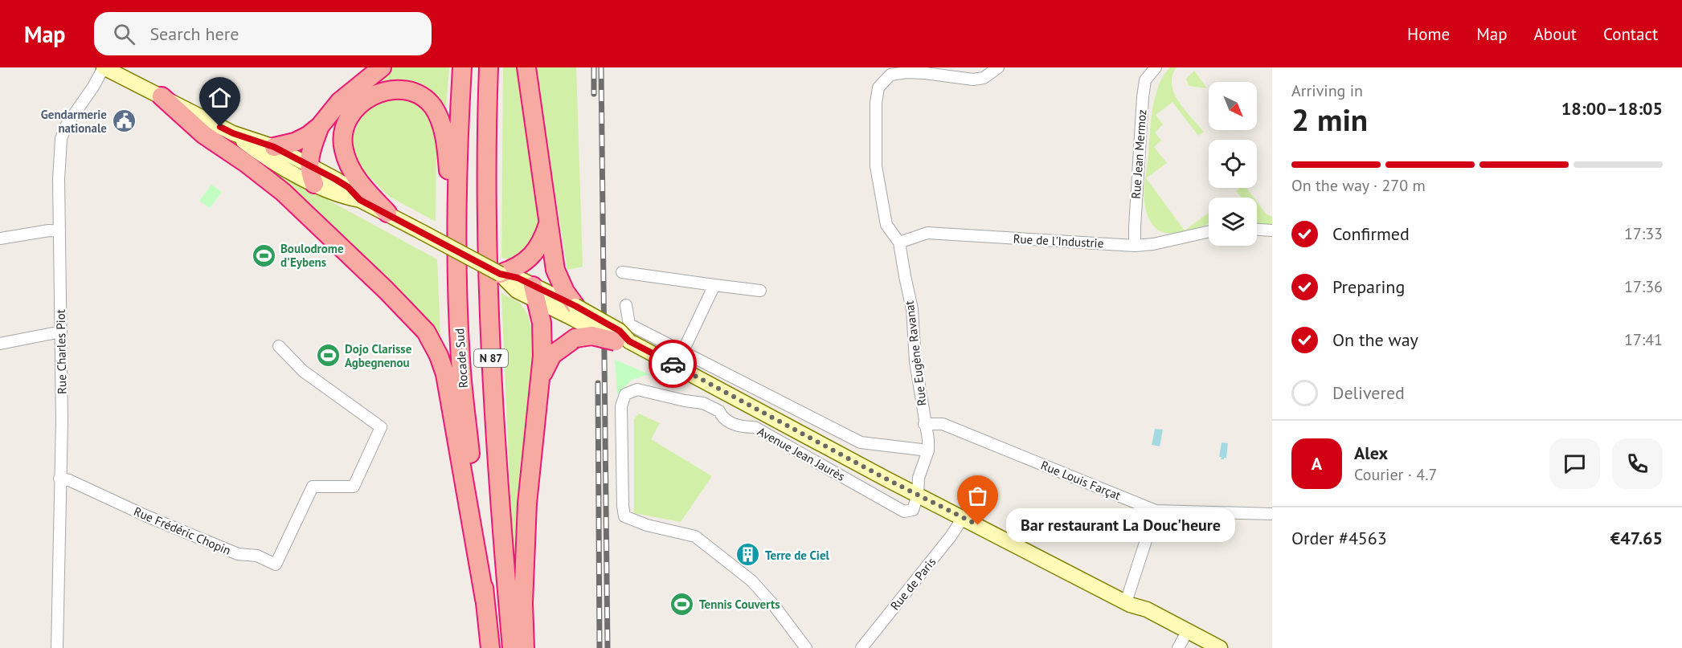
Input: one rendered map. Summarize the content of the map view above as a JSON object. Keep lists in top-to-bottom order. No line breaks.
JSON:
{"streets":{"highway":["Rocade Sud","N 87"],"main road":["Avenue Jean Jaurès"],"street":["Rue Jean Mermoz","Rue de l'Industrie","Rue Charles Piot","Rue Eugène Ravanat","Rue Louis Farçat","Rue Frédéric Chopin","Rue de Paris"]},"crossings":[["Rue Jean Mermoz","Rue de l'Industrie"],["Rue de l'Industrie","Rue Eugène Ravanat"],["Rue Charles Piot","Rue Frédéric Chopin"],["Rue Eugène Ravanat","Avenue Jean Jaurès"],["Rue Eugène Ravanat","Rue Louis Farçat"],["Avenue Jean Jaurès","Rue de Paris"]],"places":{"public building":["Gendarmerie nationale"],"sports":["Boulodrome d'Eybens","Dojo Clarisse Agbegnenou","Tennis Couverts"],"other":["Bar restaurant La Douc'heure"],"building":["Terre de Ciel"]},"north":"bottom right","page":{"header":"Map","search":"Search here","nav":["Home","Map","About","Contact"],"heading":["2 min","Arriving in","18:00–18:05"],"panel":["Alex","Courier · 4.7","Order #4563","€47.65"],"bar":"On the way · 270 m","list":[["Confirmed","17:33"],["Preparing","17:36"],["On the way","17:41"],"Delivered"],"round":"A","bubble":"Bar restaurant La Douc'heure"}}
